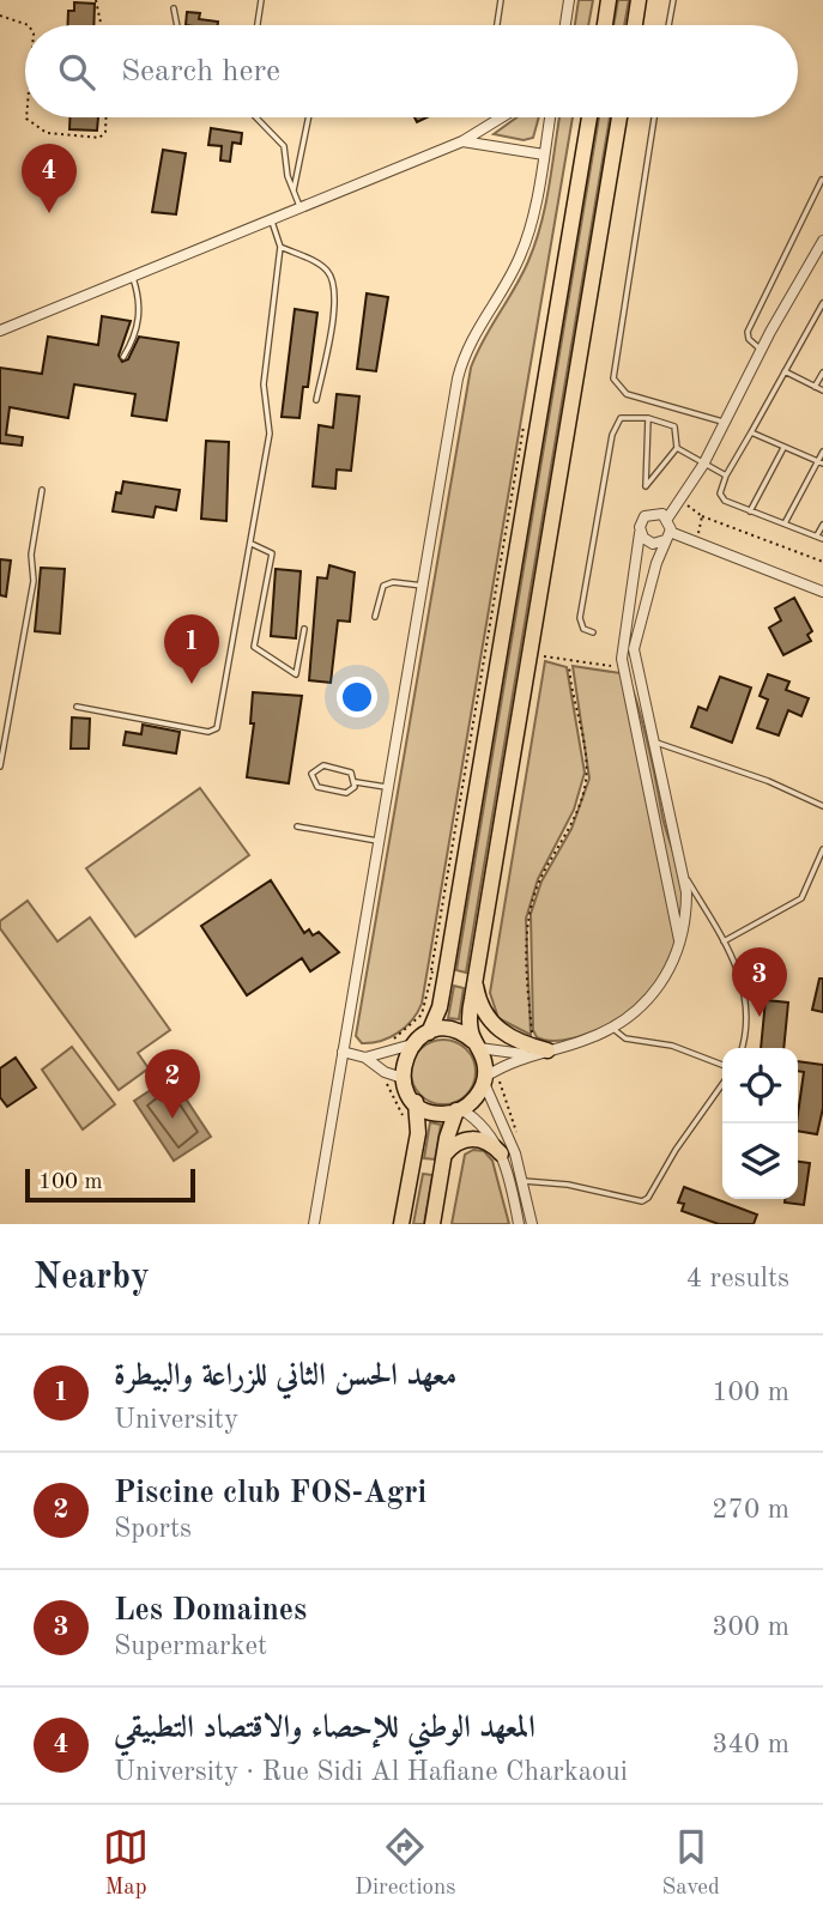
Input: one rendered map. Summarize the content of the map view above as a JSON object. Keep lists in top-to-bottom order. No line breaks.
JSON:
{"scale_bar":"100 m","page":{"search":"Search here","pins":["4","1","3","2"],"scale":"100 m","heading":["Nearby","4 results"],"list":[{"mark":"1","name":"معهد الحسن الثاني للزراعة والبيطرة","note":"University","value":"100 m"},{"mark":"2","name":"Piscine club FOS-Agri","note":"Sports","value":"270 m"},{"mark":"3","name":"Les Domaines","note":"Supermarket","value":"300 m"},{"mark":"4","name":"المعهد الوطني للإحصاء والاقتصاد التطبيقي","note":"University · Rue Sidi Al Hafiane Charkaoui","value":"340 m"}],"nav":["Map","Directions","Saved"]}}
